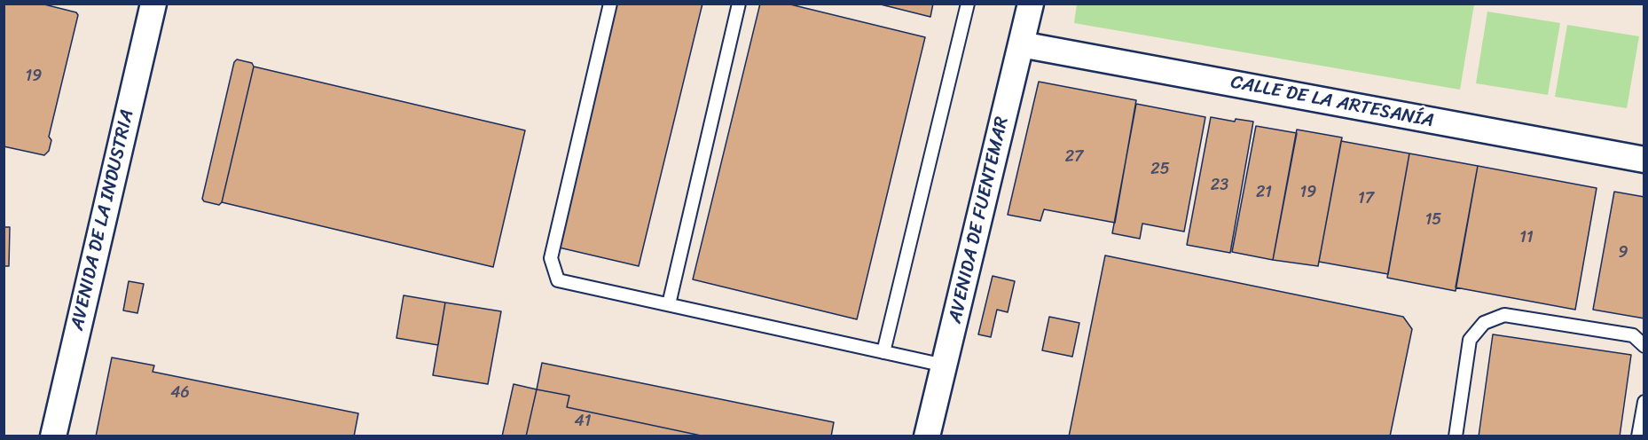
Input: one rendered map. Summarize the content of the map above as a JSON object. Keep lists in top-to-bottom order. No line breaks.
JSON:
{"streets":{"street":["CALLE DE LA ARTESANÍA","AVENIDA DE LA INDUSTRIA","AVENIDA DE FUENTEMAR"]},"crossings":[["CALLE DE LA ARTESANÍA","AVENIDA DE FUENTEMAR"]],"house_numbers":["19","27","25","23","21","19","17","15","11","9","46","41"]}
